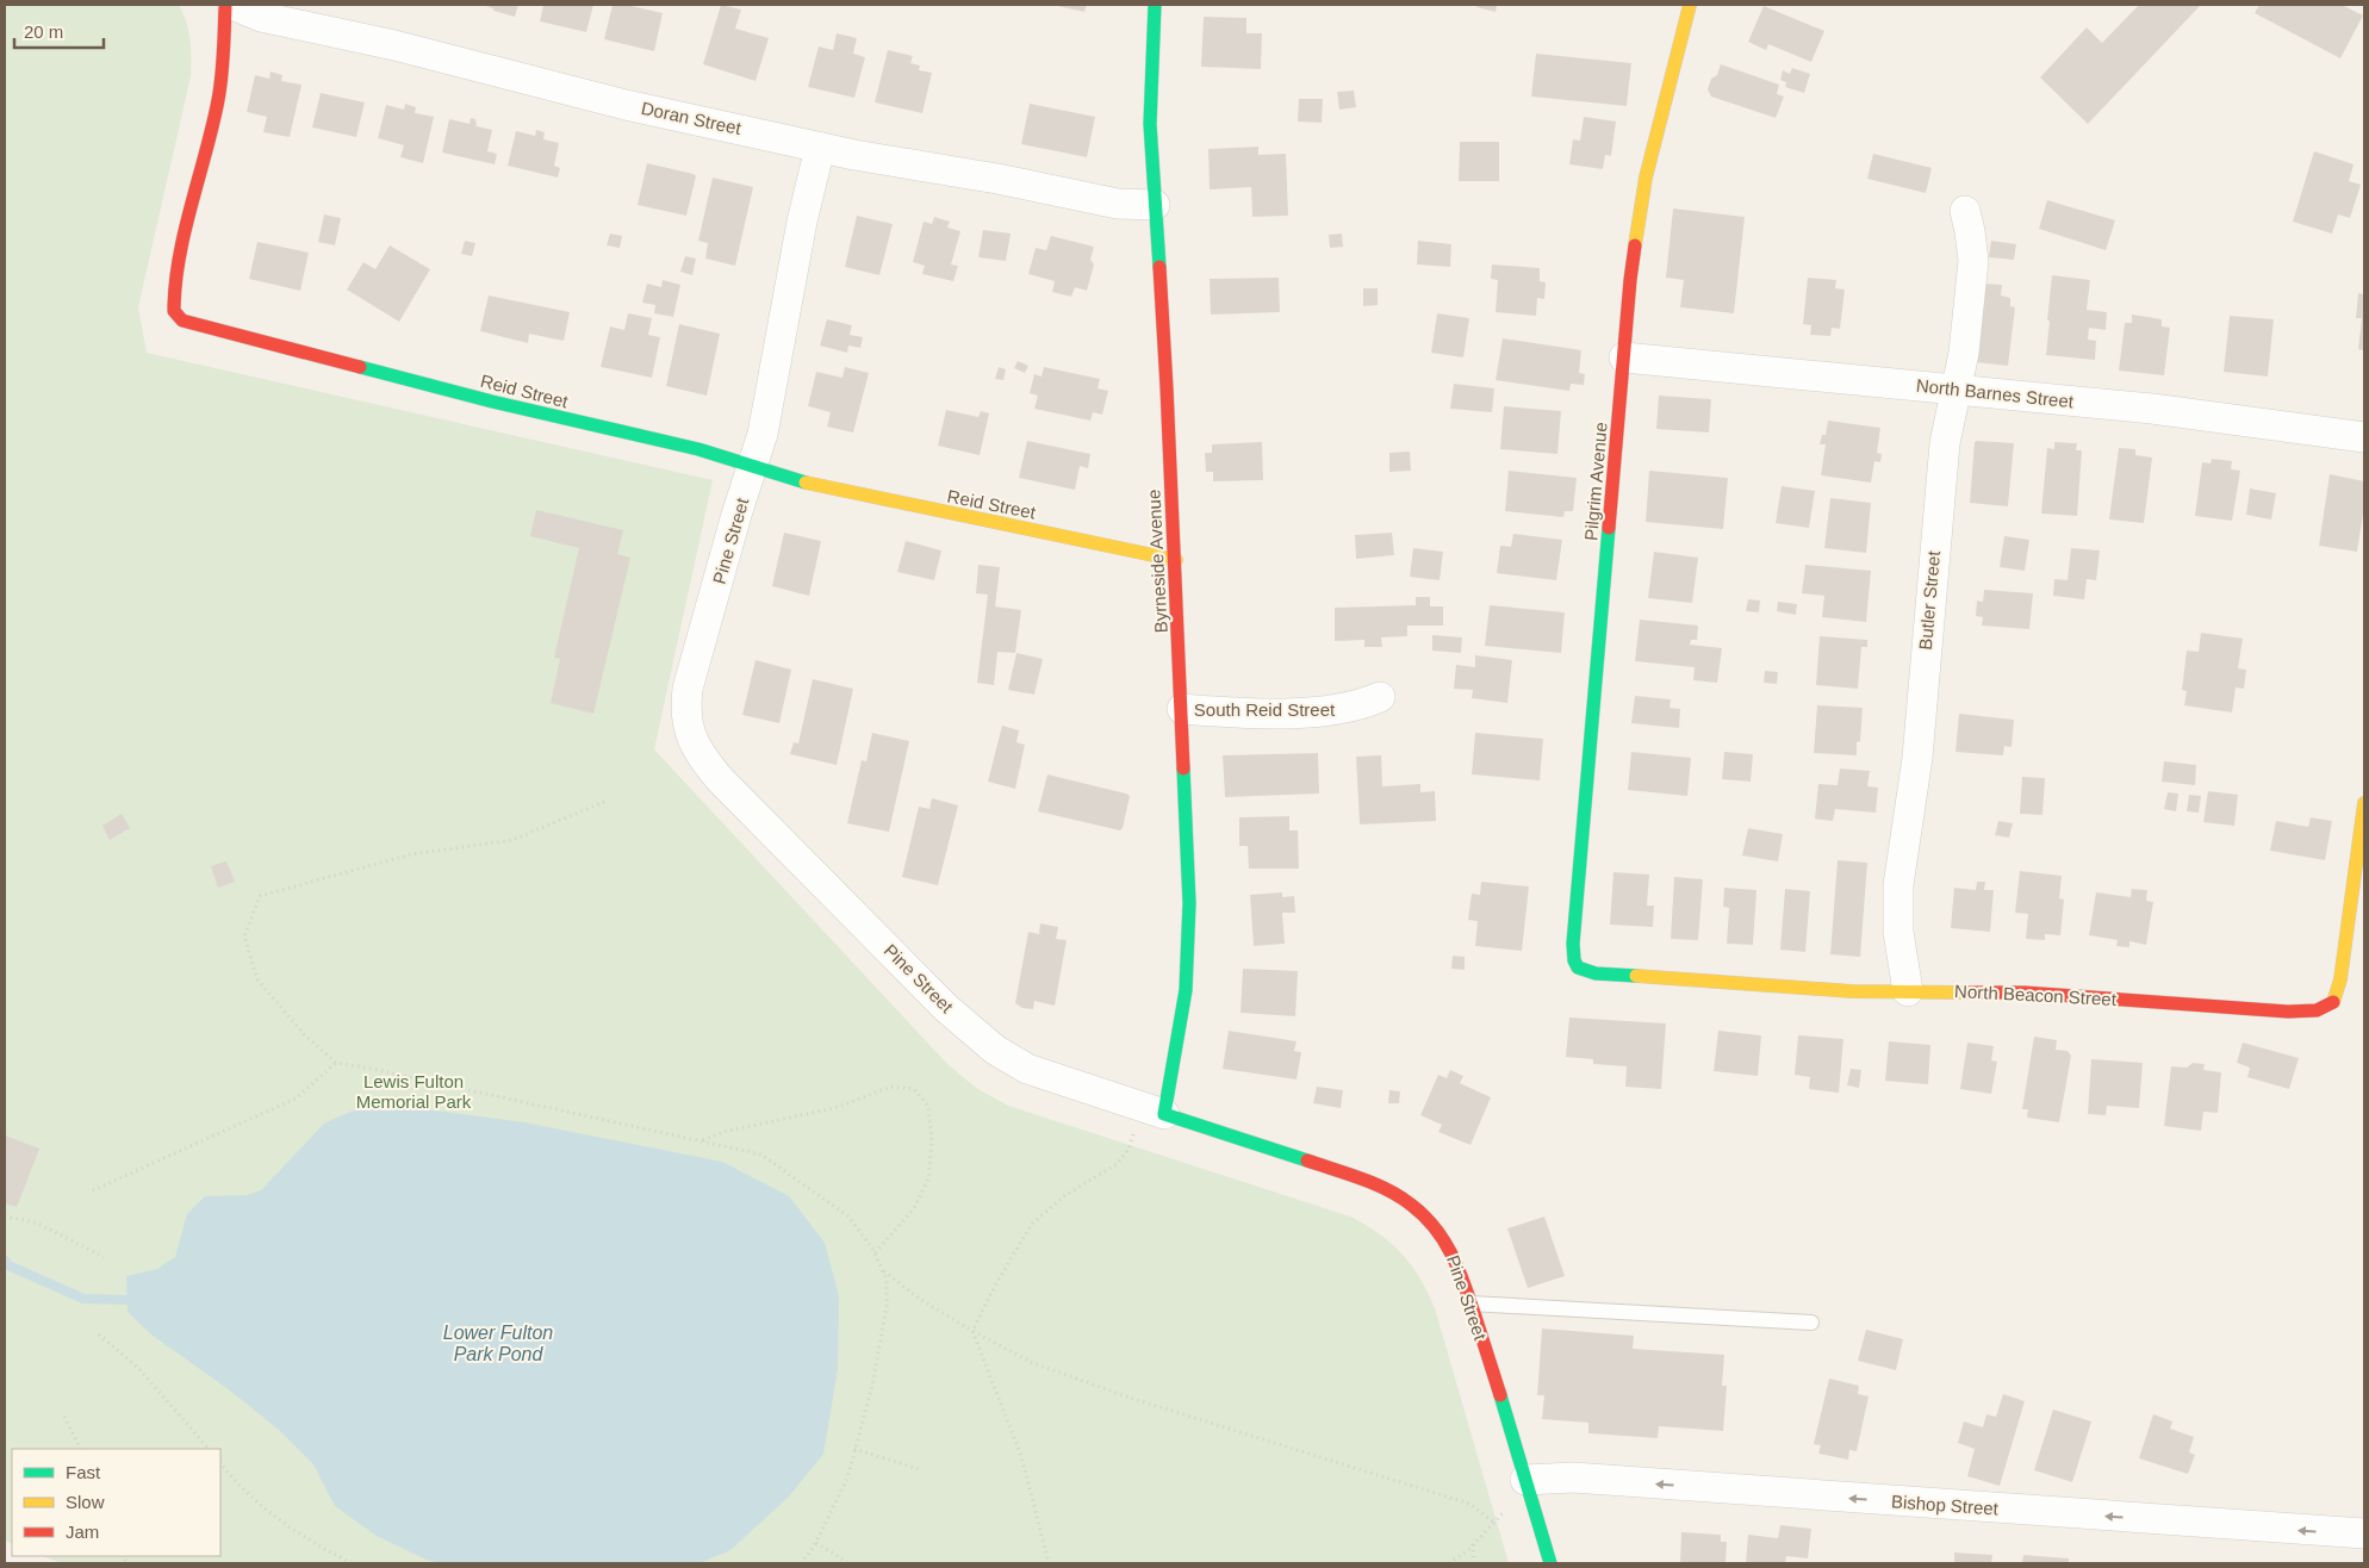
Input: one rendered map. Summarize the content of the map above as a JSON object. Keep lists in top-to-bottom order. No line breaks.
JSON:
{"streets":{"street":["Doran Street","Reid Street","North Barnes Street","Pilgrim Avenue","Pine Street","Byrneside Avenue","Butler Street","South Reid Street","North Beacon Street","Bishop Street"]},"crossings":[["Doran Street","Pine Street"],["Doran Street","Byrneside Avenue"],["Reid Street","Pine Street"],["Reid Street","Byrneside Avenue"],["North Barnes Street","Pilgrim Avenue"],["North Barnes Street","Butler Street"],["Pilgrim Avenue","North Beacon Street"],["Pine Street","Byrneside Avenue"],["Pine Street","Bishop Street"],["Byrneside Avenue","South Reid Street"],["Butler Street","North Beacon Street"]],"one_way":["Bishop Street"],"water":["Lower Fulton Park Pond"],"parks":["Lewis Fulton Memorial Park"],"legend":["Fast","Slow","Jam"],"scale_bar":"20 m"}
